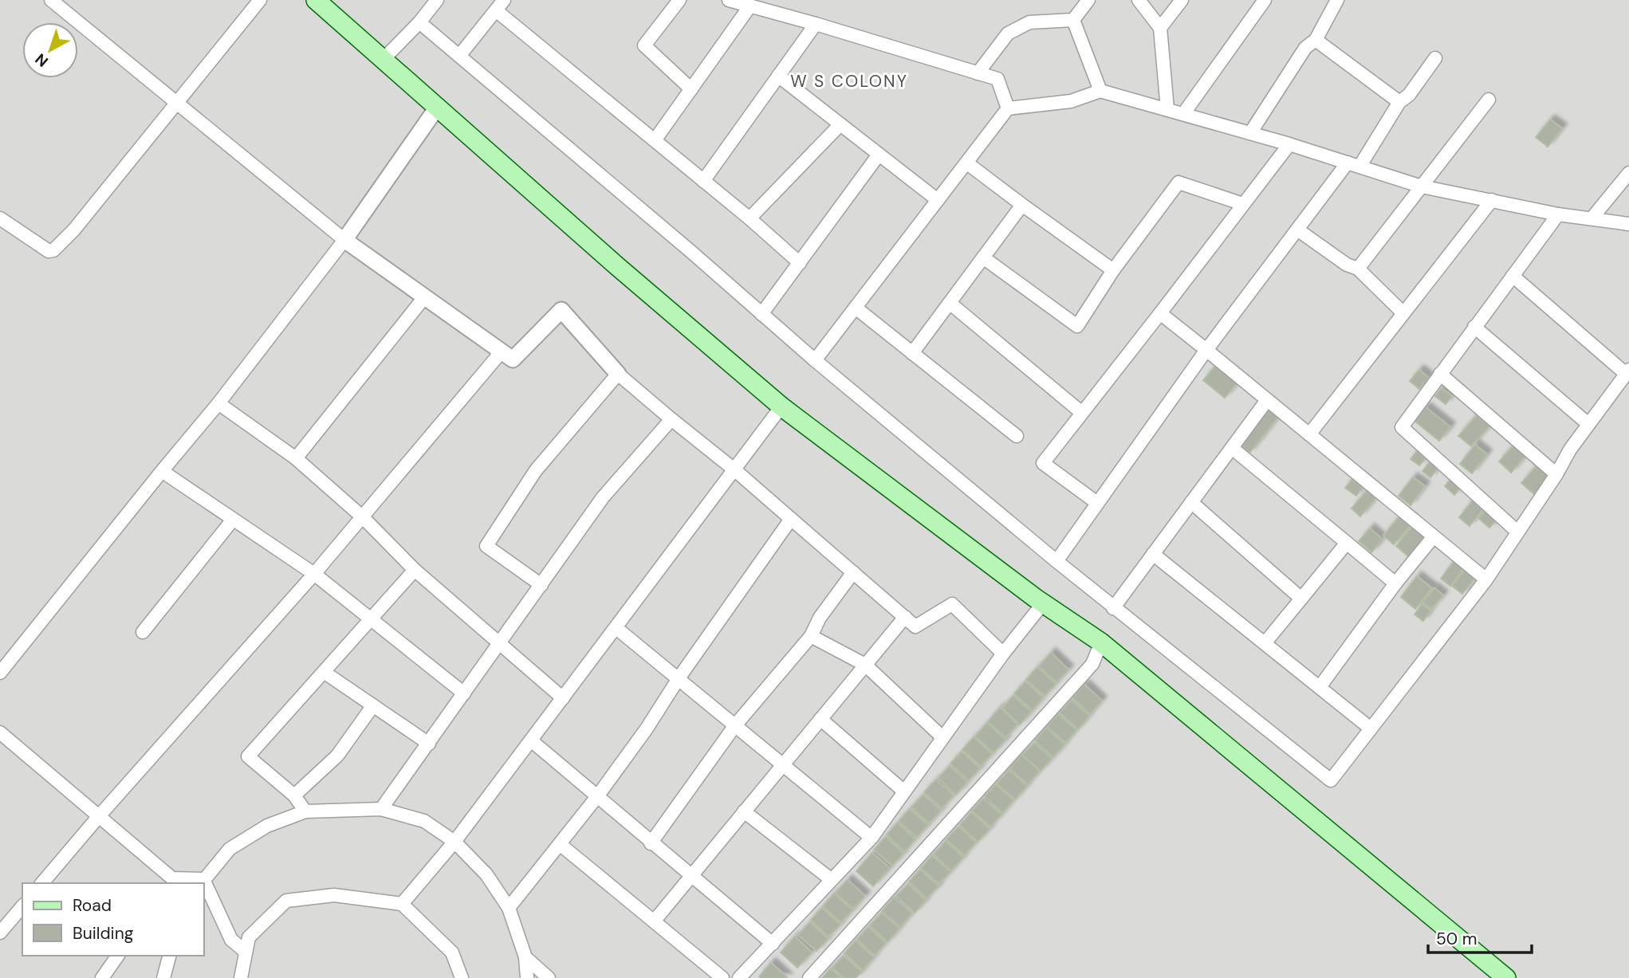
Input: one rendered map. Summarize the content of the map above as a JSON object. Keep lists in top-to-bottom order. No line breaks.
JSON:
{"districts":["W S COLONY"],"legend":["Road","Building"],"scale_bar":"50 m","north":"bottom left"}
